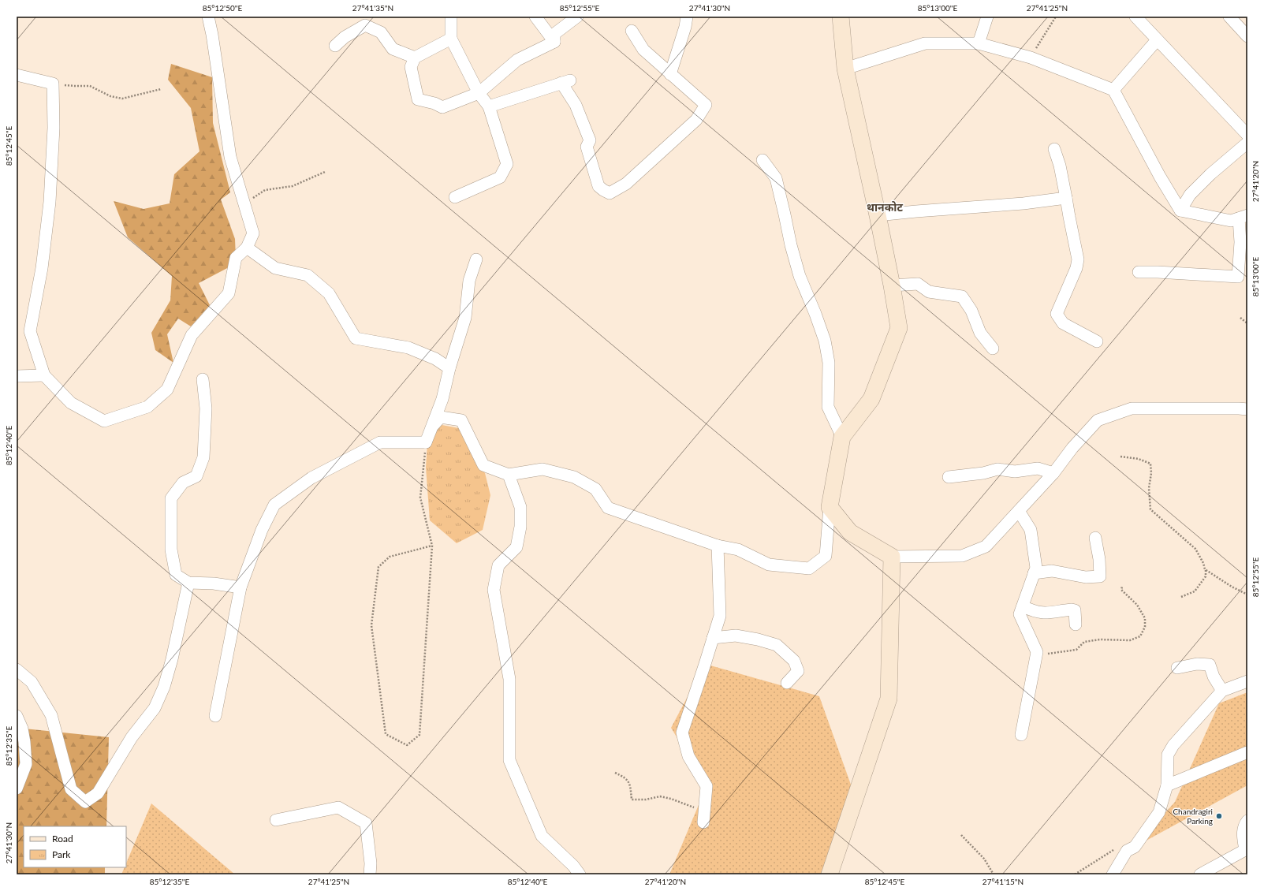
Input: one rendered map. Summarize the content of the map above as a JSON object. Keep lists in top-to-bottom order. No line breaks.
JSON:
{"districts":["थानकोट"],"places":["Chandragiri Parking"],"legend":["Road","Park"],"coordinates":["85°12'50\"E","27°41'35\"N","85°12'55\"E","27°41'30\"N","85°13'00\"E","27°41'25\"N","85°12'45\"E","27°41'20\"N","85°12'40\"E","85°12'35\"E","27°41'15\"N"]}
